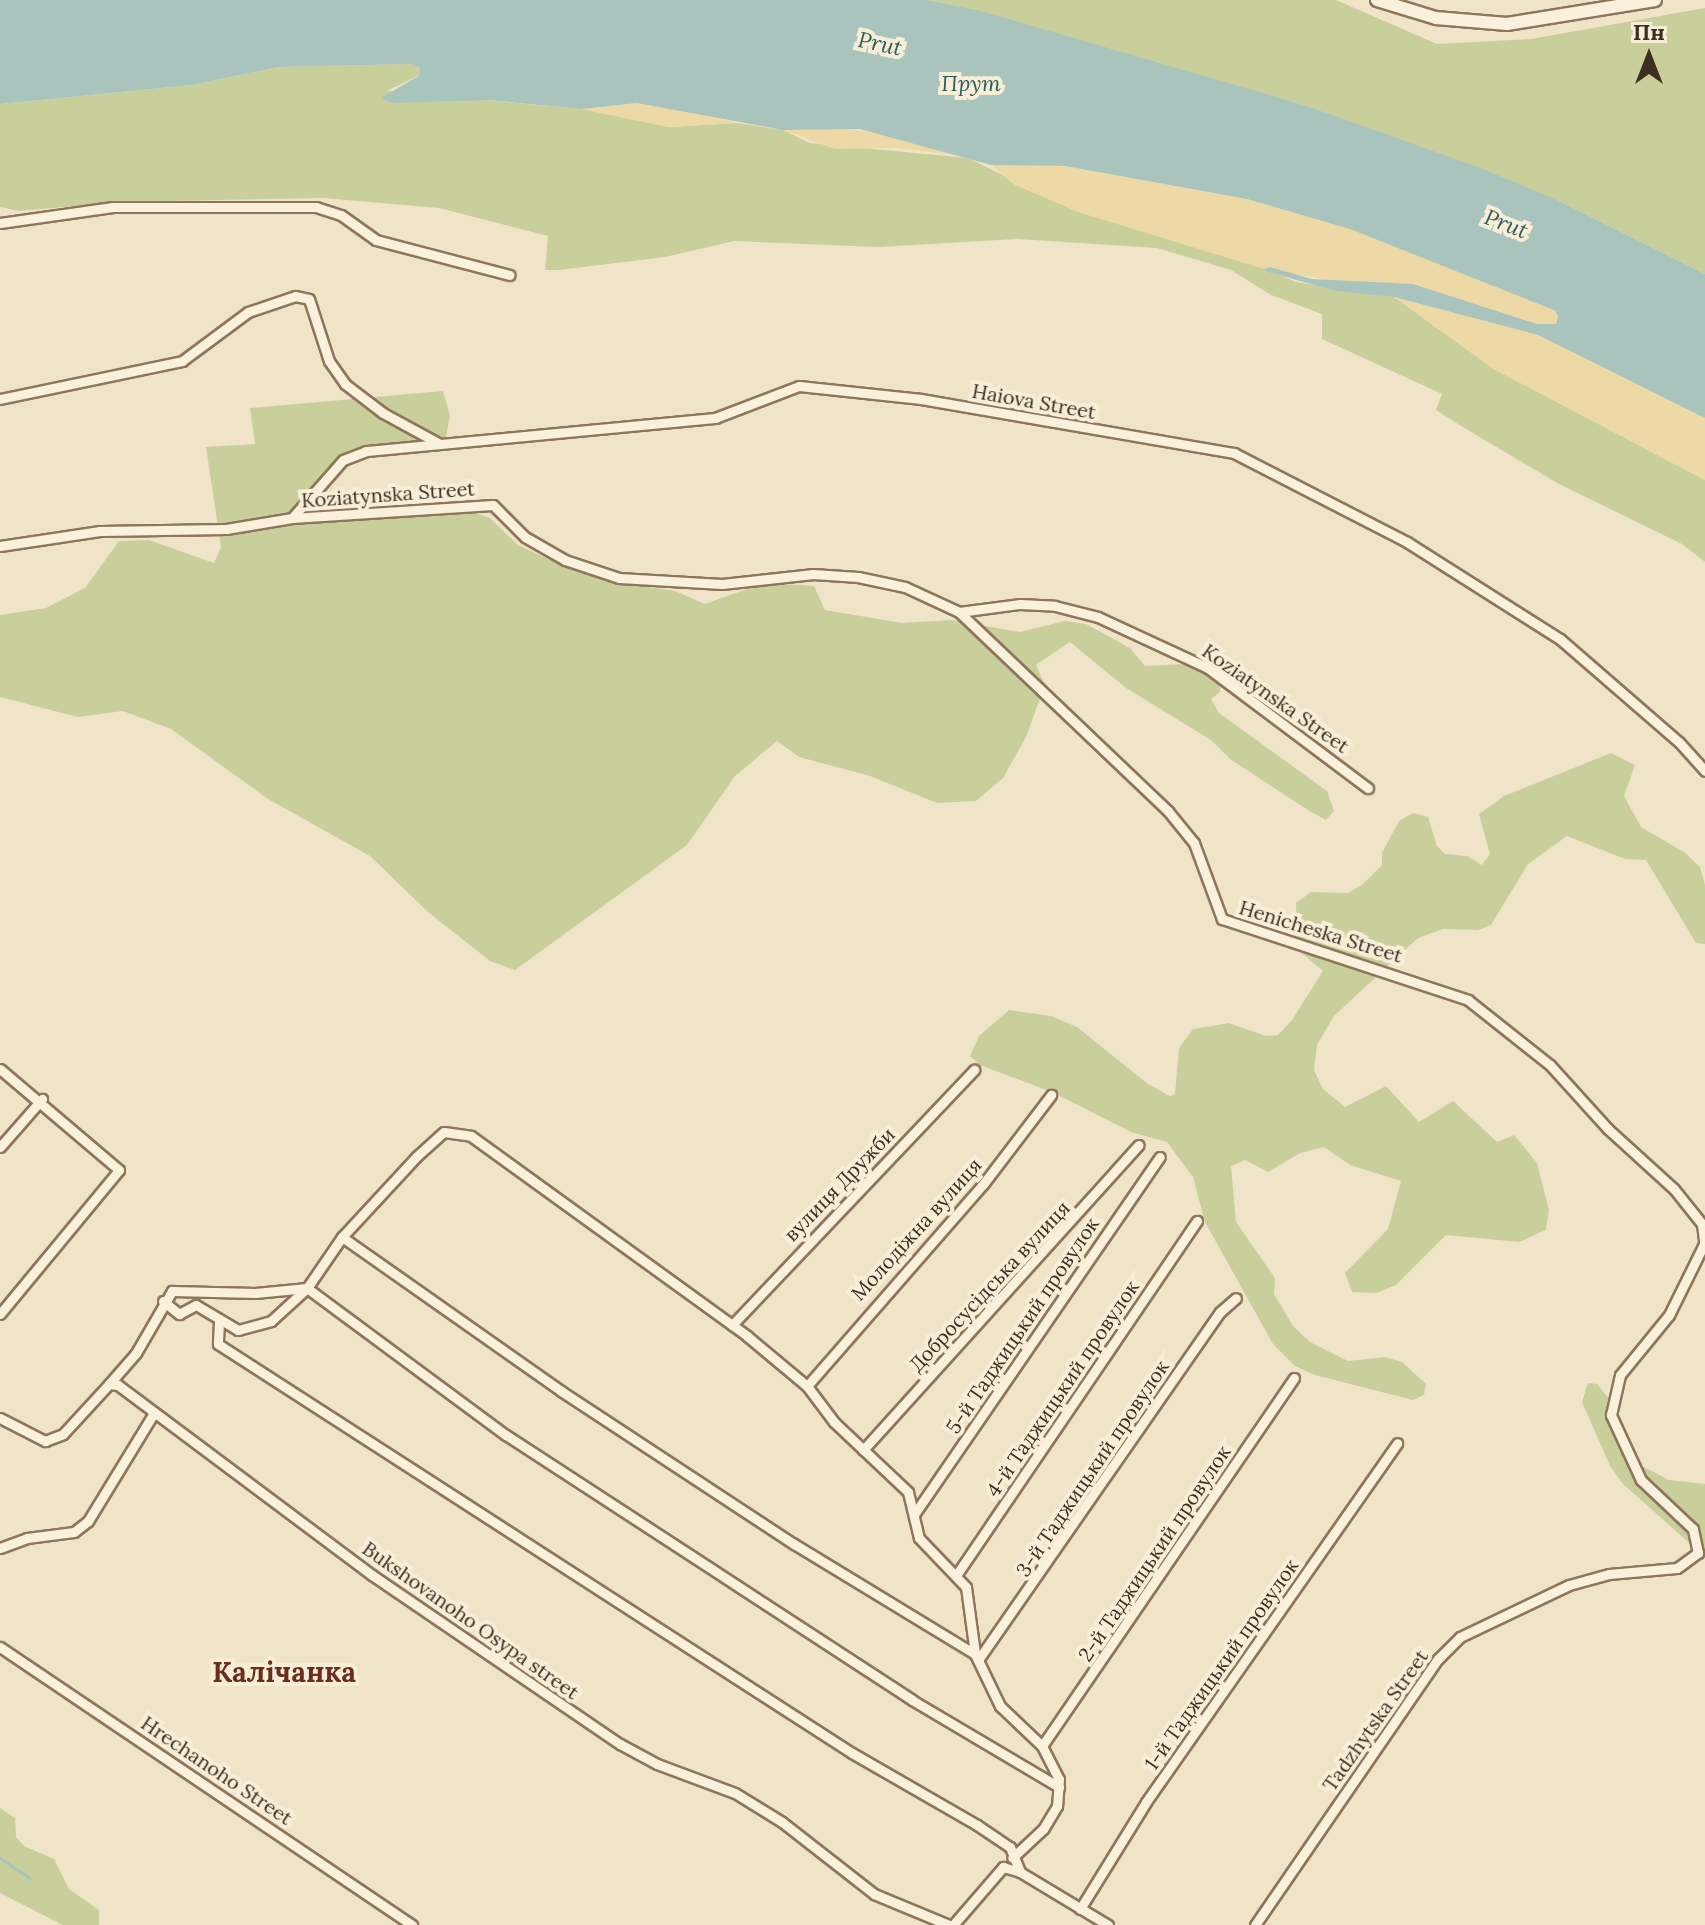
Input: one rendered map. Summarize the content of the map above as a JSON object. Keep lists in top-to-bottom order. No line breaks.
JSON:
{"streets":{"street":["Haiova Street","Koziatynska Street","Henicheska Street","вулиця Дружби","Молодіжна вулиця","Добросусідська вулиця","5-й Таджицький провулок","4-й Таджицький провулок","3-й Таджицький провулок","2-й Таджицький провулок","Bukshovanoho Osypa street","1-й Таджицький провулок","Tadzhytska Street","Hrechanoho Street"]},"crossings":[["Haiova Street","Koziatynska Street"],["Koziatynska Street","Henicheska Street"],["Henicheska Street","Tadzhytska Street"]],"districts":["Калічанка"],"water":["Prut","Прут"],"north":"top"}
